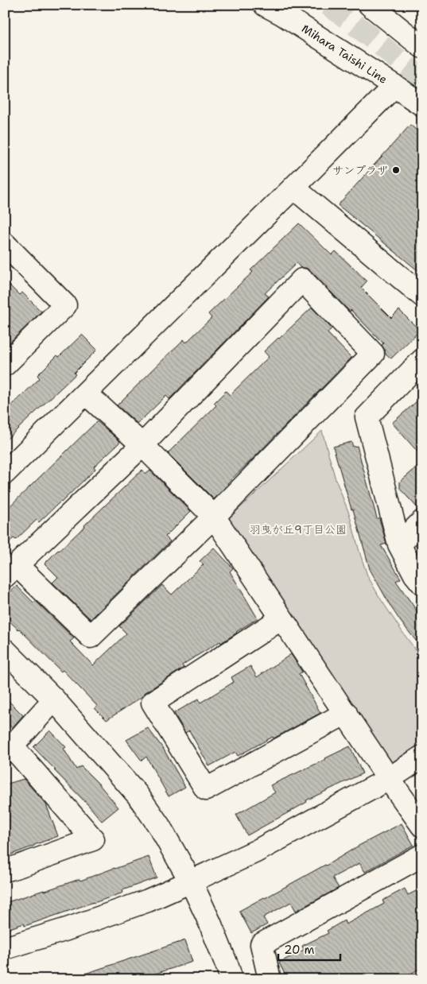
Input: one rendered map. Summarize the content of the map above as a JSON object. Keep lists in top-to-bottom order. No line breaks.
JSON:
{"streets":{"street":["Mihara Taishi Line"]},"parks":["羽曳が丘9丁目公園"],"places":["サンプラザ"],"scale_bar":"20 m"}
